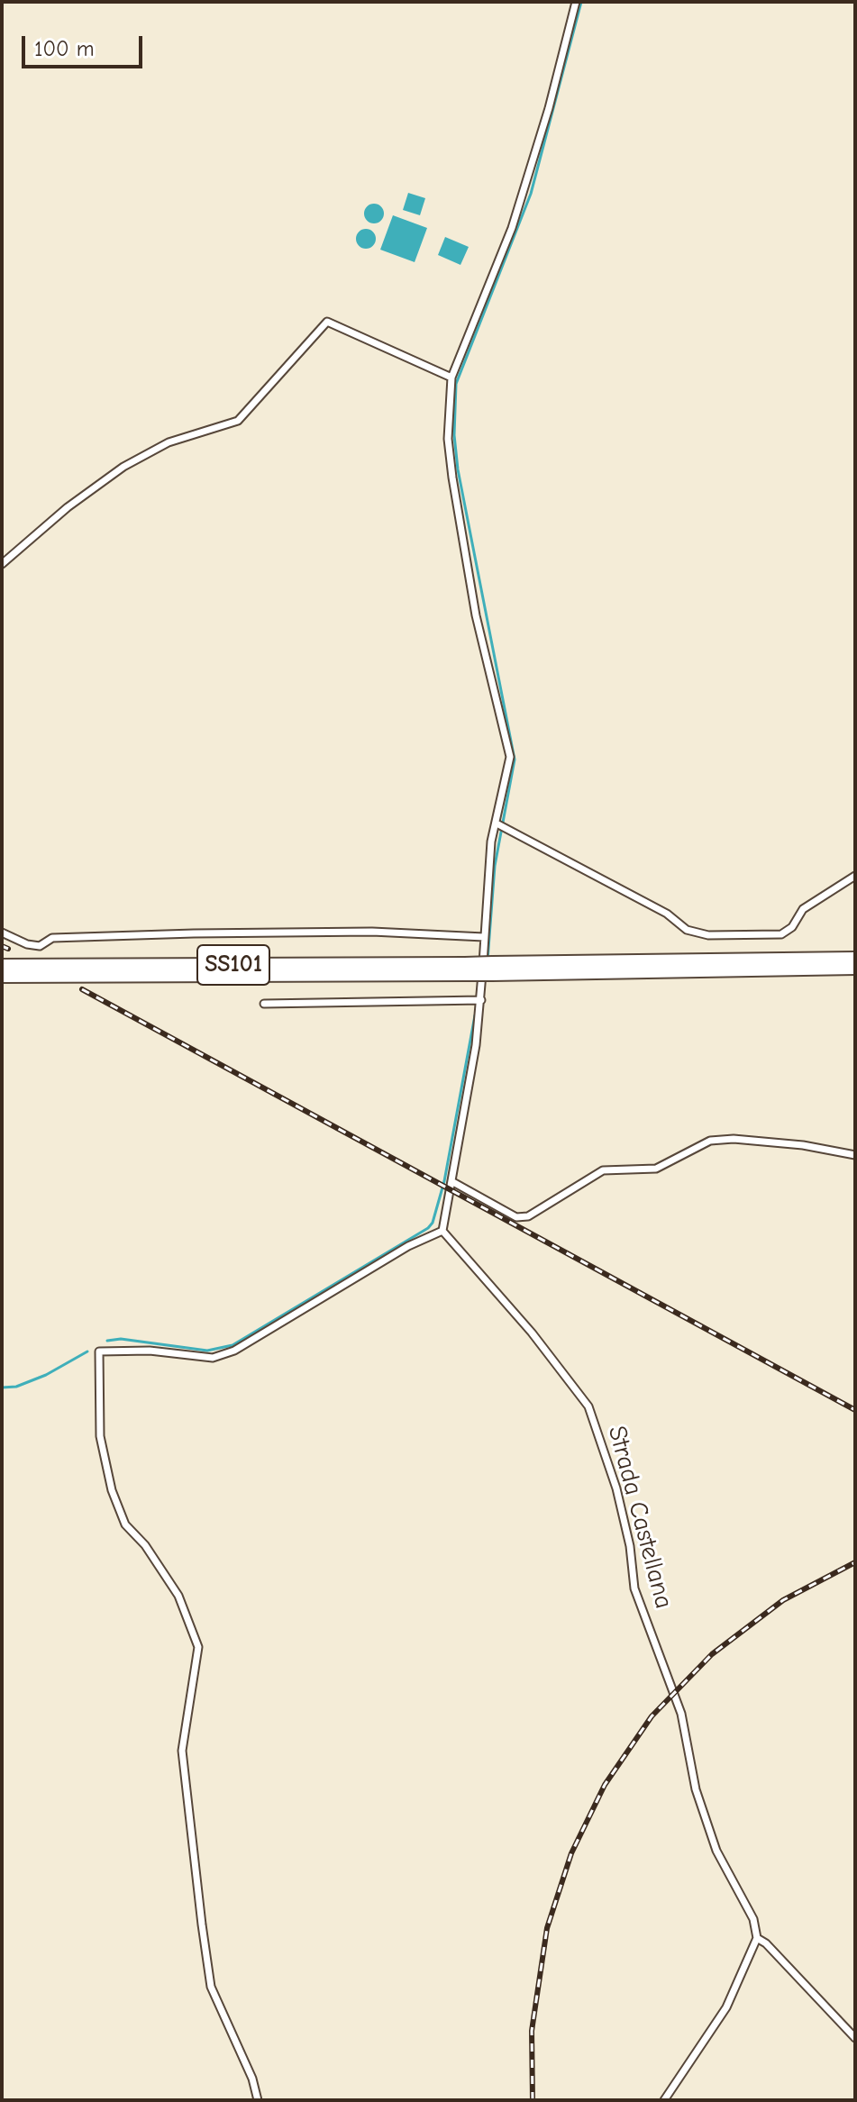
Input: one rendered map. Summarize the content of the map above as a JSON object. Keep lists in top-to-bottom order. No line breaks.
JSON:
{"streets":{"highway":["SS101"],"street":["Strada Castellana"]},"scale_bar":"100 m"}
